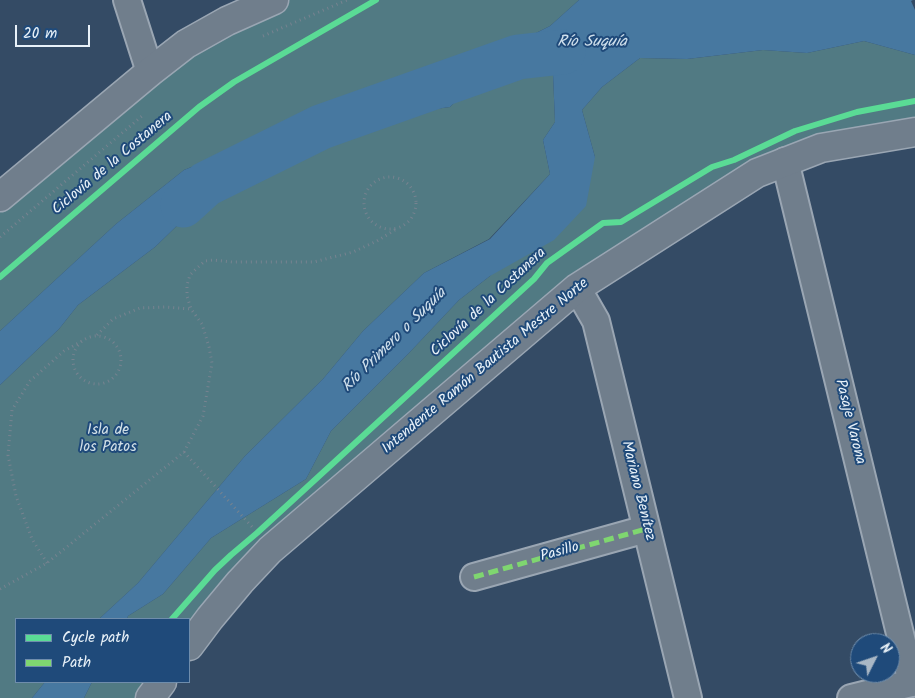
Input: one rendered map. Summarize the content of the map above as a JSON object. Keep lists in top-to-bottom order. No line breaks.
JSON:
{"streets":{"main road":["Intendente Ramón Bautista Mestre Norte"],"street":["Pasaje Varona","Mariano Benítez","Pasillo"],"cycle path":["Ciclovía de la Costanera"]},"crossings":[["Intendente Ramón Bautista Mestre Norte","Pasaje Varona"],["Intendente Ramón Bautista Mestre Norte","Mariano Benítez"],["Mariano Benítez","Pasillo"]],"water":["Río Suquía","Río Primero o Suquía"],"parks":["Isla de los Patos"],"legend":["Cycle path","Path"],"scale_bar":"20 m","north":"top right"}
